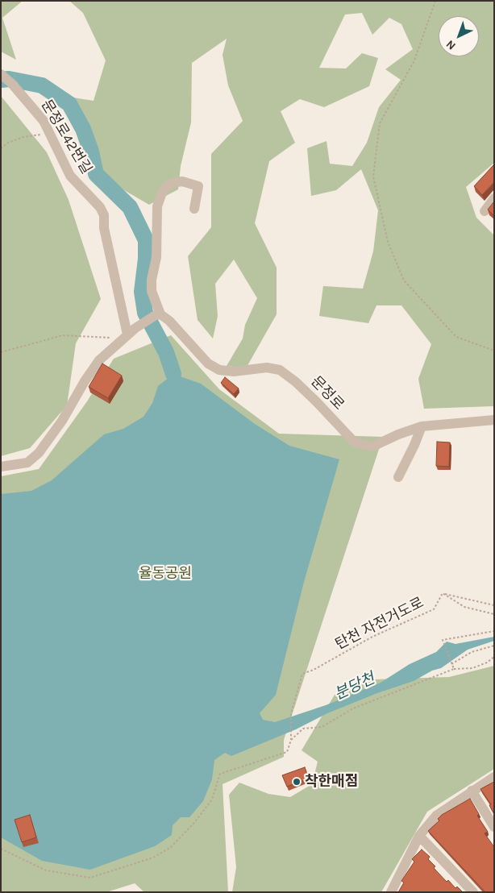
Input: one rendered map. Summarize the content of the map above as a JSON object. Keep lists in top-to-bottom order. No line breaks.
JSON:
{"streets":{"street":["문정로42번길","문정로"],"path":["탄천 자전거도로"]},"water":["분당천"],"parks":["율동공원"],"places":["착한매점"],"north":"bottom left"}
